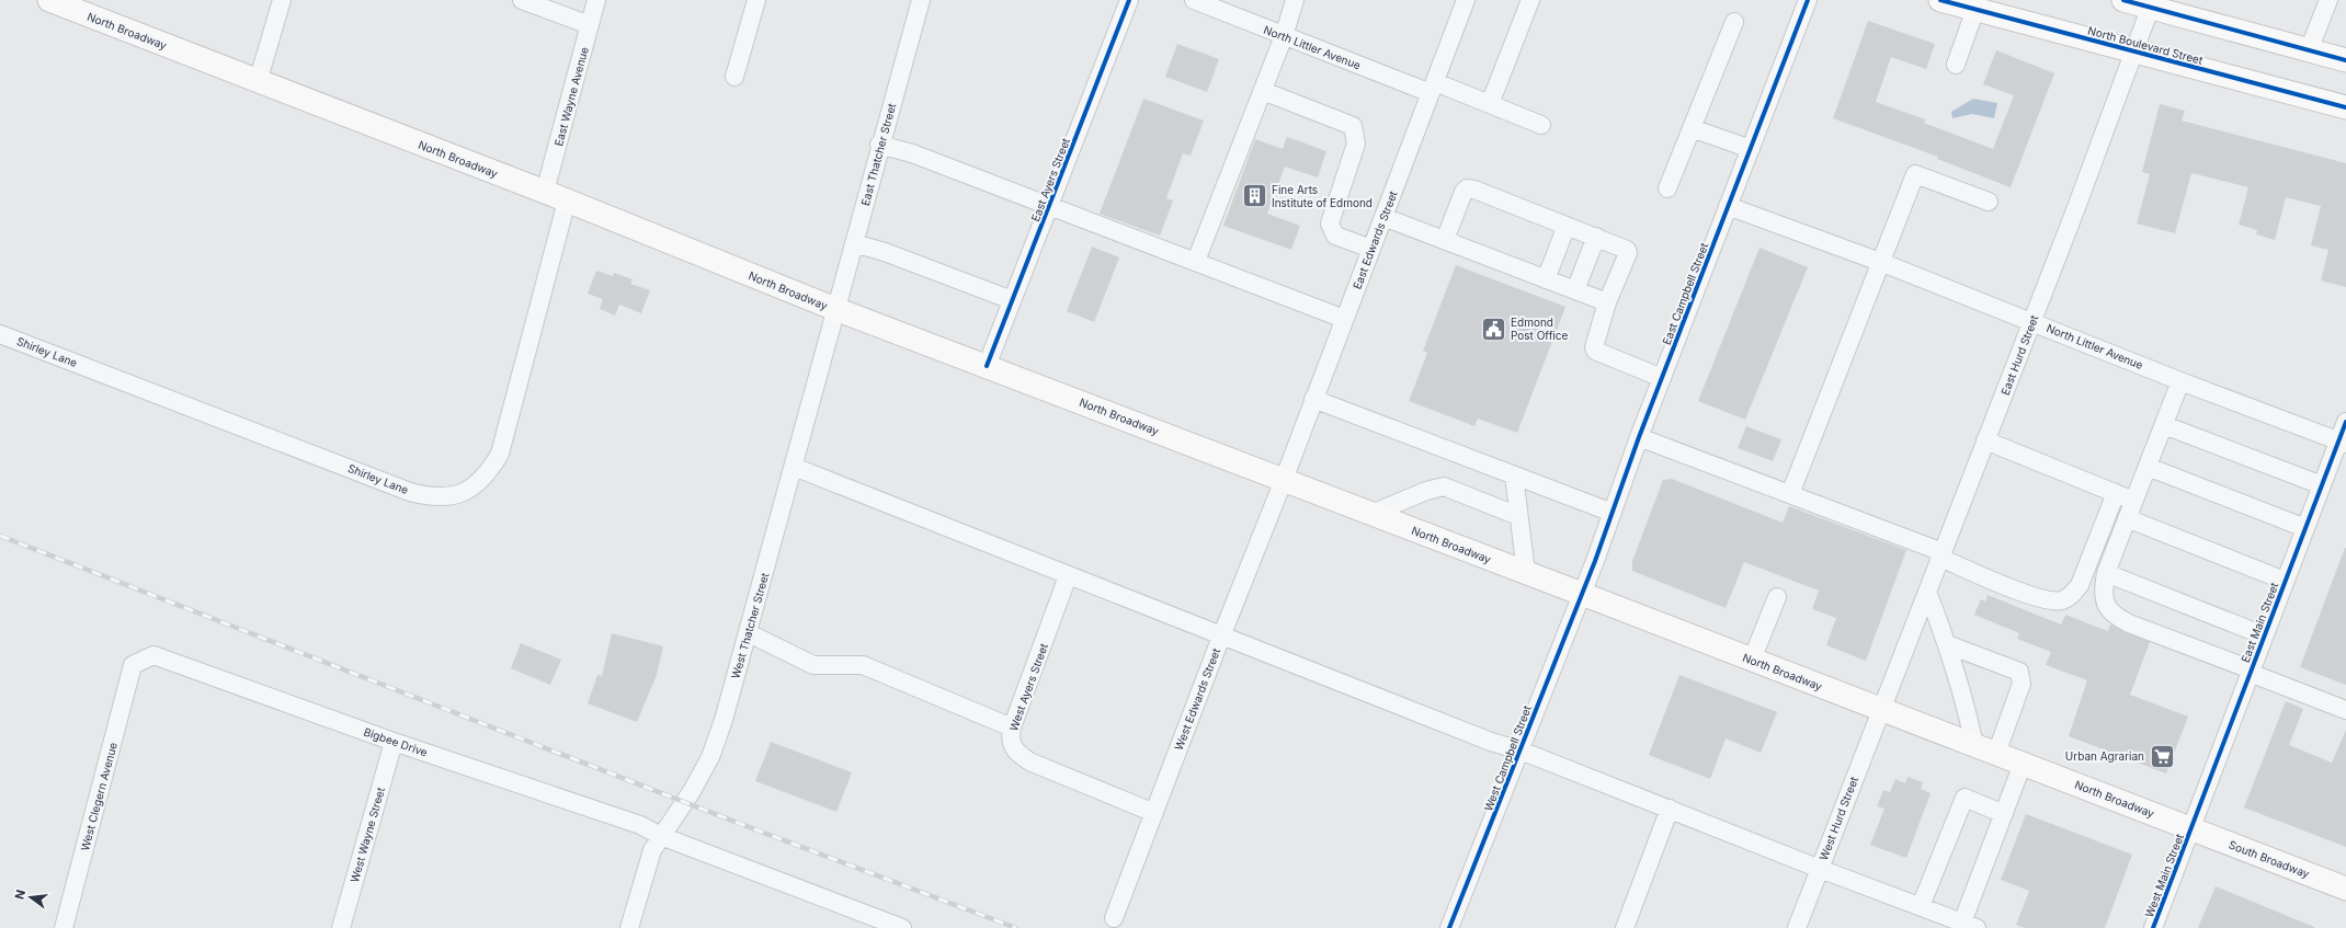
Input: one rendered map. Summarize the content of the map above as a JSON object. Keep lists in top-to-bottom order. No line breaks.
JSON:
{"streets":{"main road":["North Broadway","North Boulevard Street","South Broadway"],"street":["North Littler Avenue","East Wayne Avenue","East Thatcher Street","East Ayers Street","East Edwards Street","East Campbell Street","Shirley Lane","East Hurd Street","East Main Street","West Thatcher Street","West Ayers Street","West Edwards Street","Bigbee Drive","West Campbell Street","West Clegern Avenue","West Hurd Street","West Wayne Street","West Main Street"]},"crossings":[["North Broadway","East Wayne Avenue"],["North Broadway","East Thatcher Street"],["North Broadway","East Ayers Street"],["North Broadway","East Edwards Street"],["North Broadway","East Campbell Street"],["North Broadway","Shirley Lane"],["North Broadway","East Hurd Street"],["North Broadway","East Main Street"],["North Broadway","West Thatcher Street"],["North Broadway","West Edwards Street"],["North Broadway","West Campbell Street"],["North Broadway","West Hurd Street"],["North Broadway","South Broadway"],["North Broadway","West Main Street"],["North Boulevard Street","East Hurd Street"],["North Littler Avenue","East Edwards Street"],["North Littler Avenue","East Campbell Street"],["North Littler Avenue","East Hurd Street"],["North Littler Avenue","East Main Street"],["East Thatcher Street","West Thatcher Street"],["East Edwards Street","West Edwards Street"],["East Campbell Street","West Campbell Street"],["East Hurd Street","West Hurd Street"],["East Main Street","South Broadway"],["East Main Street","West Main Street"],["West Thatcher Street","Bigbee Drive"],["West Ayers Street","West Edwards Street"],["Bigbee Drive","West Clegern Avenue"],["Bigbee Drive","West Wayne Street"],["South Broadway","West Main Street"]],"places":{"building":["Fine Arts Institute of Edmond"],"public building":["Edmond Post Office"],"supermarket":["Urban Agrarian"]},"north":"left"}
